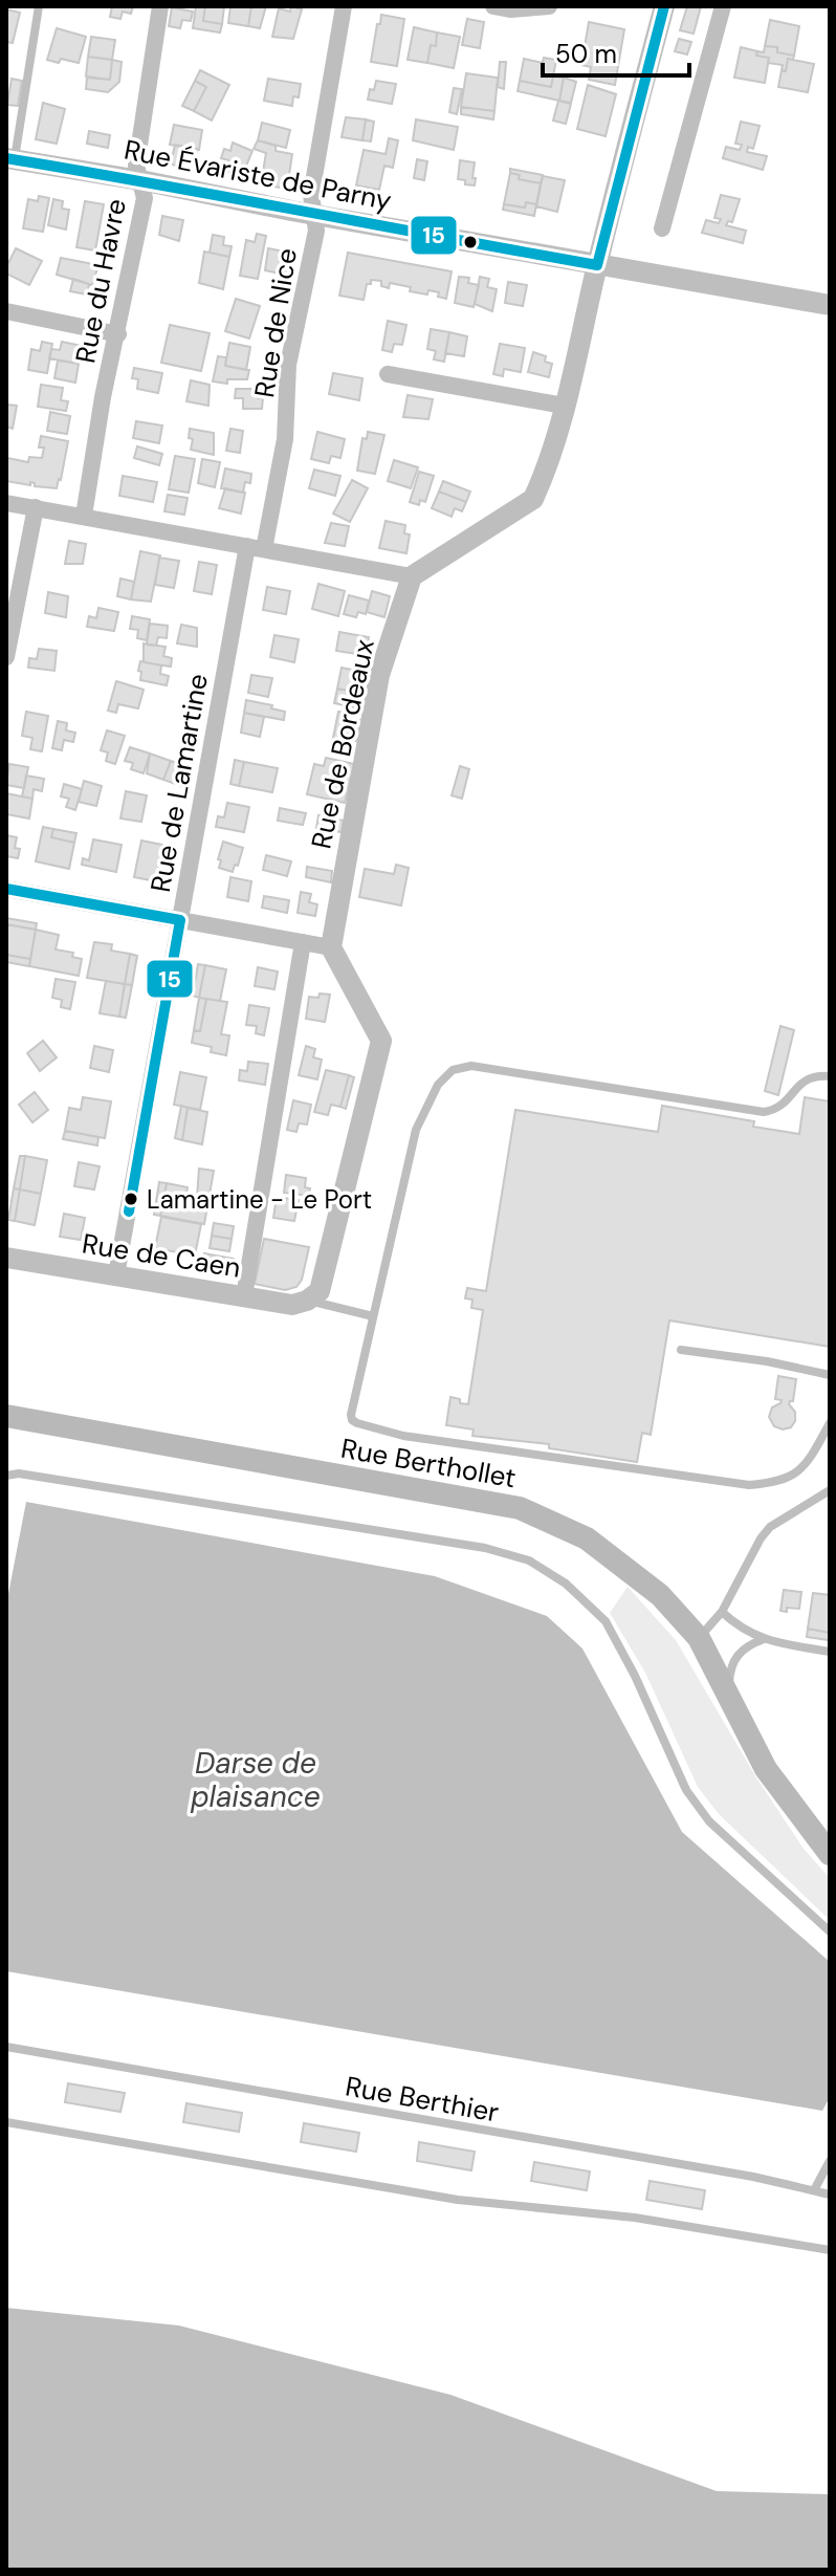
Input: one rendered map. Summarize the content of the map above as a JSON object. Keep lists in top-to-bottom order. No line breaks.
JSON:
{"streets":{"main road":["Rue Berthollet"],"street":["Rue Évariste de Parny","Rue du Havre","Rue de Nice","Rue de Bordeaux","Rue de Lamartine","Rue de Caen"],"lane":["Rue Berthier"]},"crossings":[["Rue Évariste de Parny","Rue du Havre"],["Rue Évariste de Parny","Rue de Nice"],["Rue de Nice","Rue de Lamartine"],["Rue de Lamartine","Rue de Caen"]],"water":["Darse de plaisance"],"places":["Lamartine - Le Port"],"lines":["transit line 15"],"scale_bar":"50 m"}
